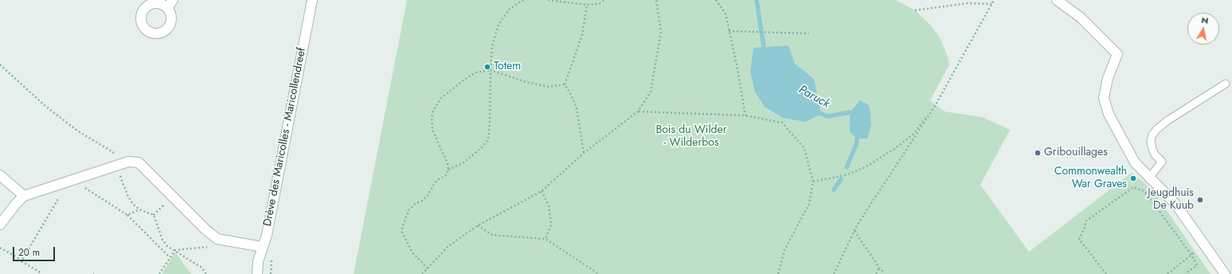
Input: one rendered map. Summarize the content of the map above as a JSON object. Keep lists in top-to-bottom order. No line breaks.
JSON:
{"streets":{"street":["Drève des Maricolles - Maricollendreef"]},"water":["Paruck"],"parks":["Bois du Wilder - Wilderbos"],"places":["Totem","Gribouillages","Commonwealth War Graves","Jeugdhuis De Kuub"],"scale_bar":"20 m","north":"top"}
